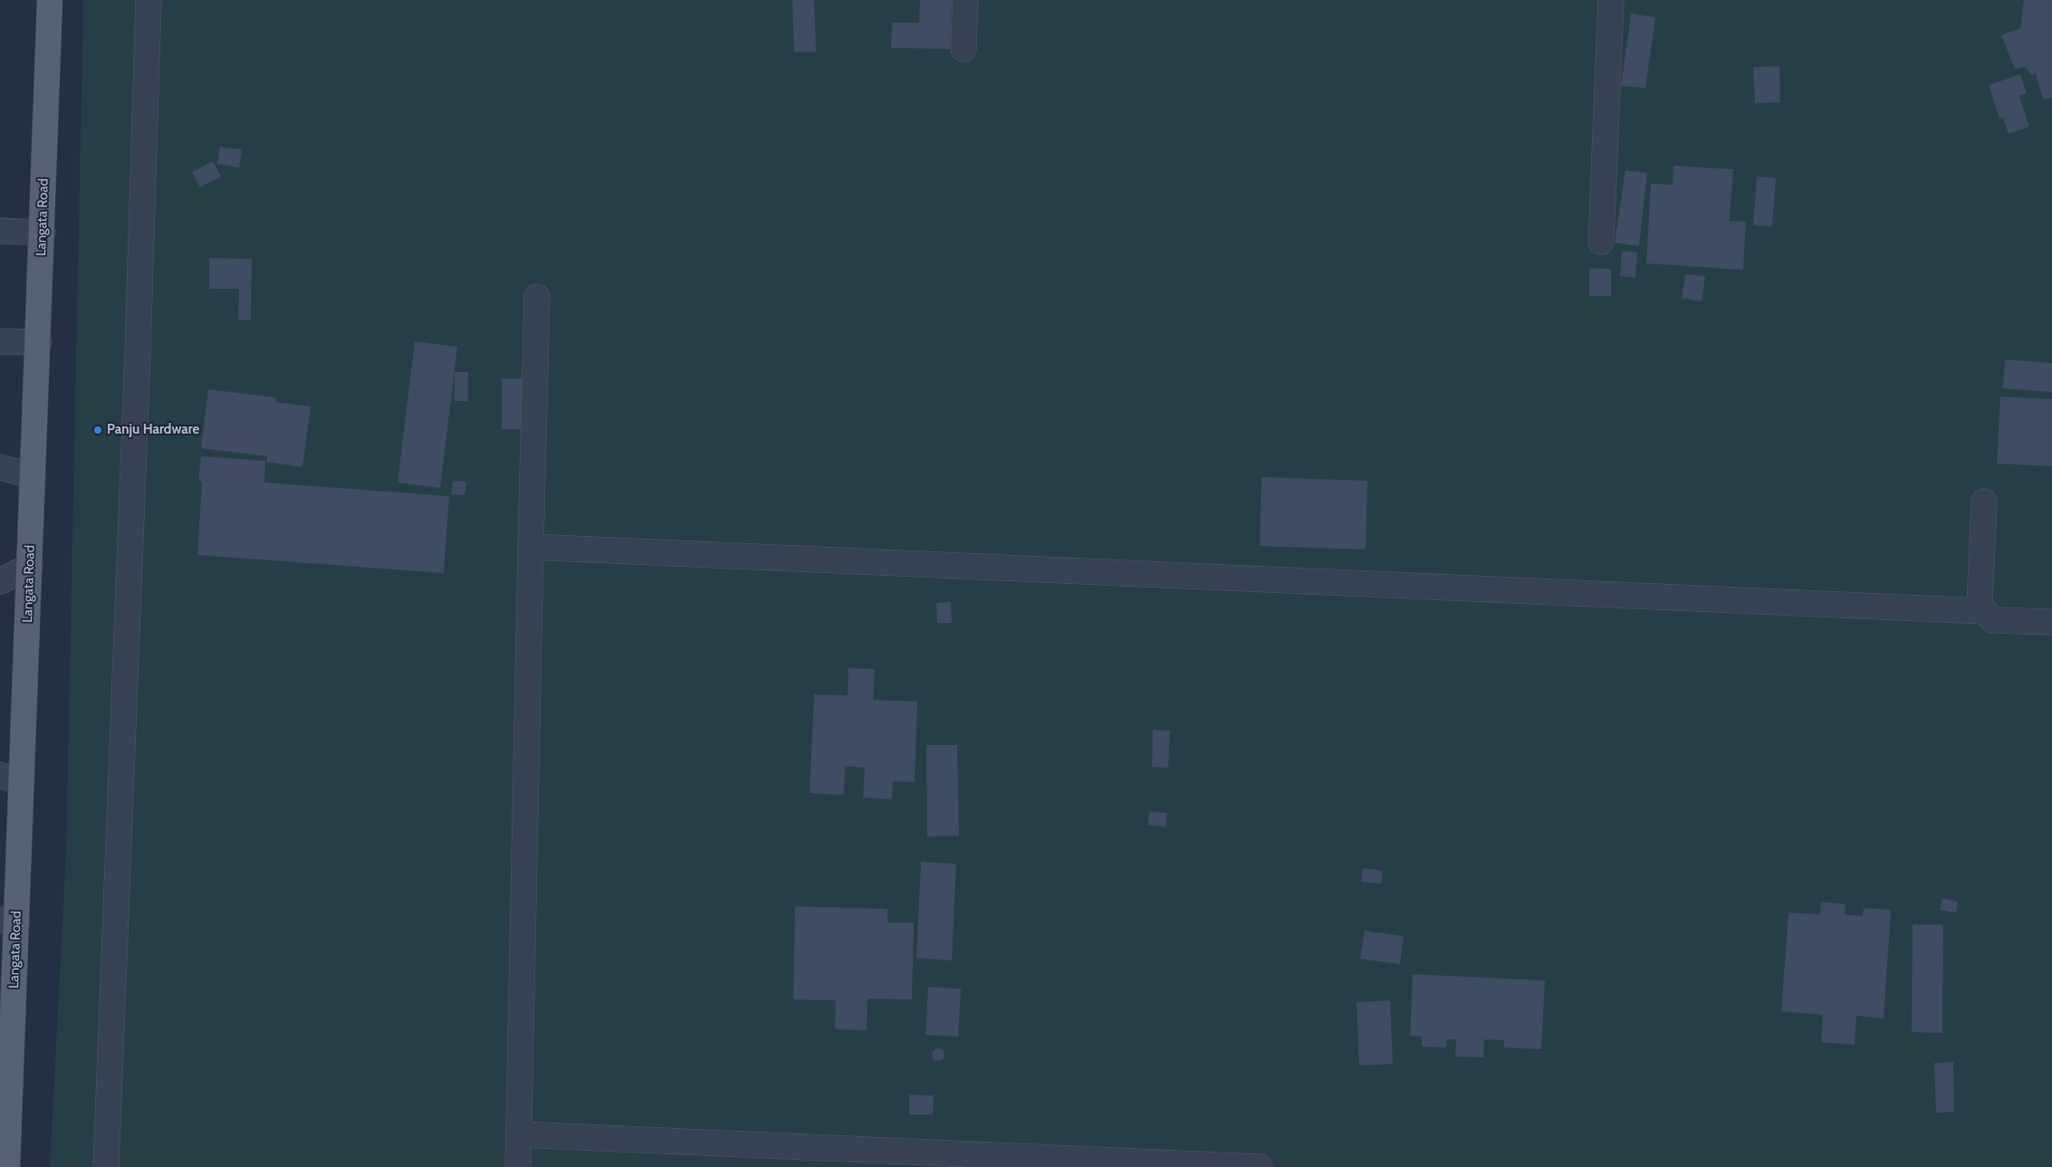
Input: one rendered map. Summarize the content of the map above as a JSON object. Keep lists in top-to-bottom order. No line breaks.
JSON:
{"streets":{"main road":["Langata Road"]},"places":["Panju Hardware"]}
